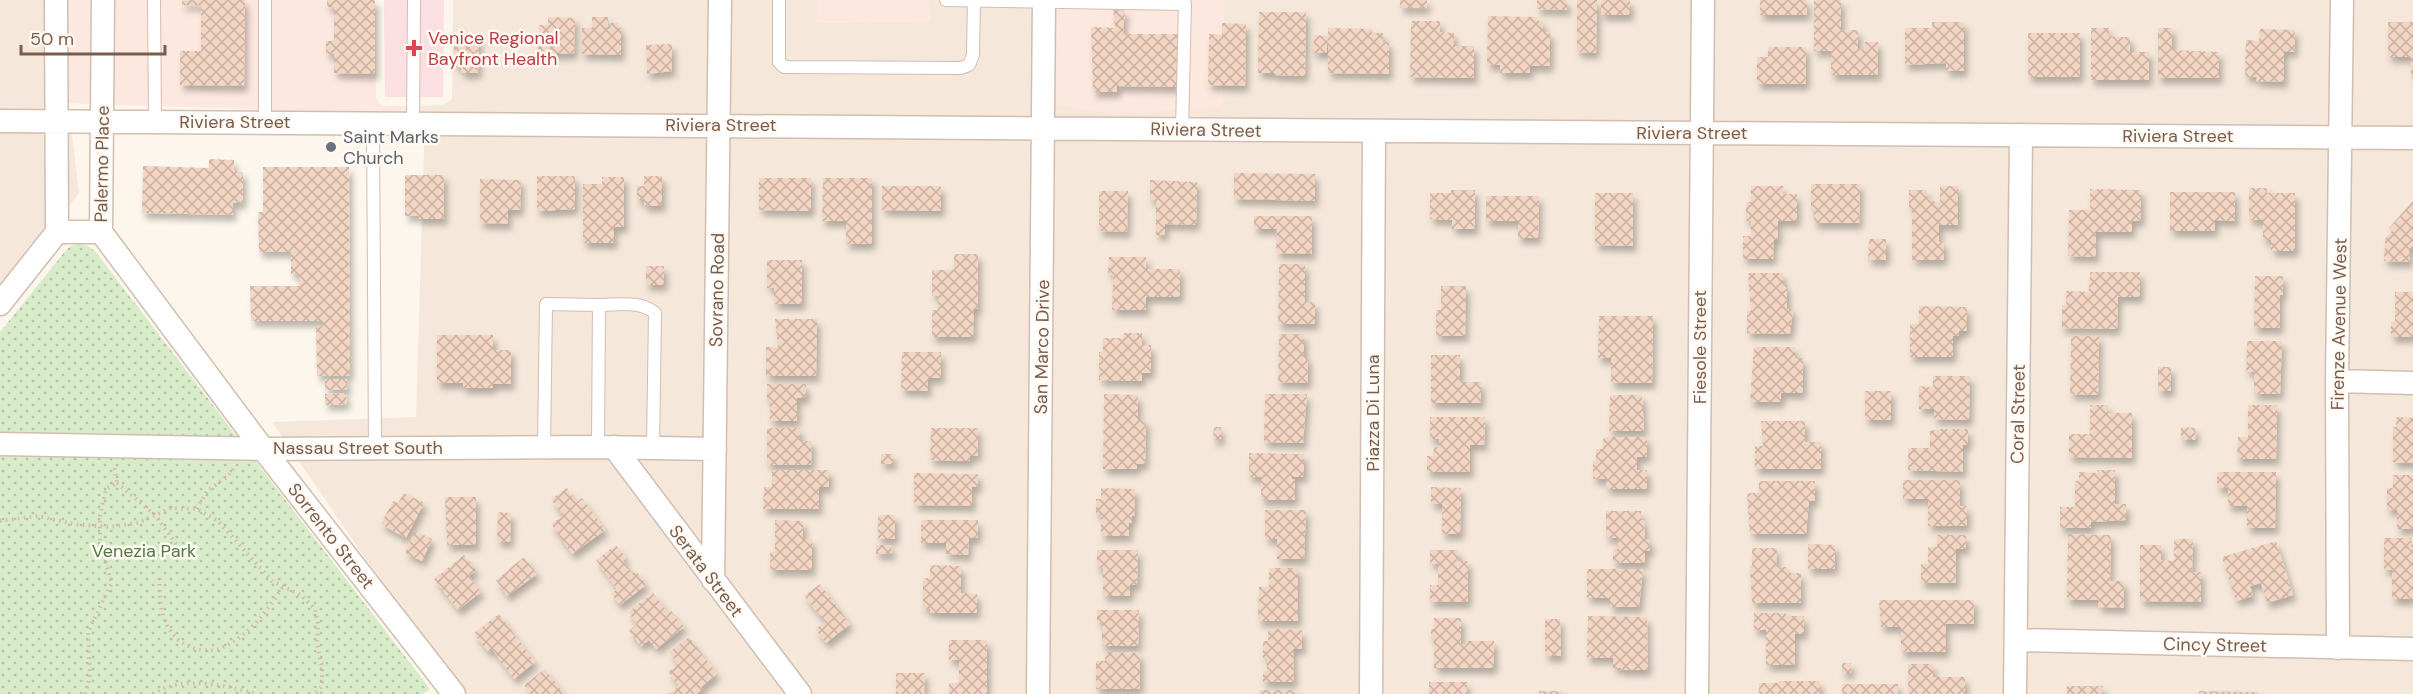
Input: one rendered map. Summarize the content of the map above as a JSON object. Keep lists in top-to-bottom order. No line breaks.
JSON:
{"streets":{"street":["Riviera Street","Palermo Place","Sovrano Road","Firenze Avenue West","San Marco Drive","Fiesole Street","Piazza Di Luna","Coral Street","Nassau Street South","Sorrento Street","Serata Street","Cincy Street"]},"crossings":[["Riviera Street","Palermo Place"],["Riviera Street","Sovrano Road"],["Riviera Street","Firenze Avenue West"],["Riviera Street","San Marco Drive"],["Riviera Street","Fiesole Street"],["Riviera Street","Piazza Di Luna"],["Riviera Street","Coral Street"],["Palermo Place","Sorrento Street"],["Sovrano Road","Nassau Street South"],["Sovrano Road","Serata Street"],["Firenze Avenue West","Cincy Street"],["Coral Street","Cincy Street"],["Nassau Street South","Sorrento Street"],["Nassau Street South","Serata Street"]],"parks":["Venezia Park"],"places":{"health":["Venice Regional Bayfront Health"],"other":["Saint Marks Church"]},"scale_bar":"50 m"}
